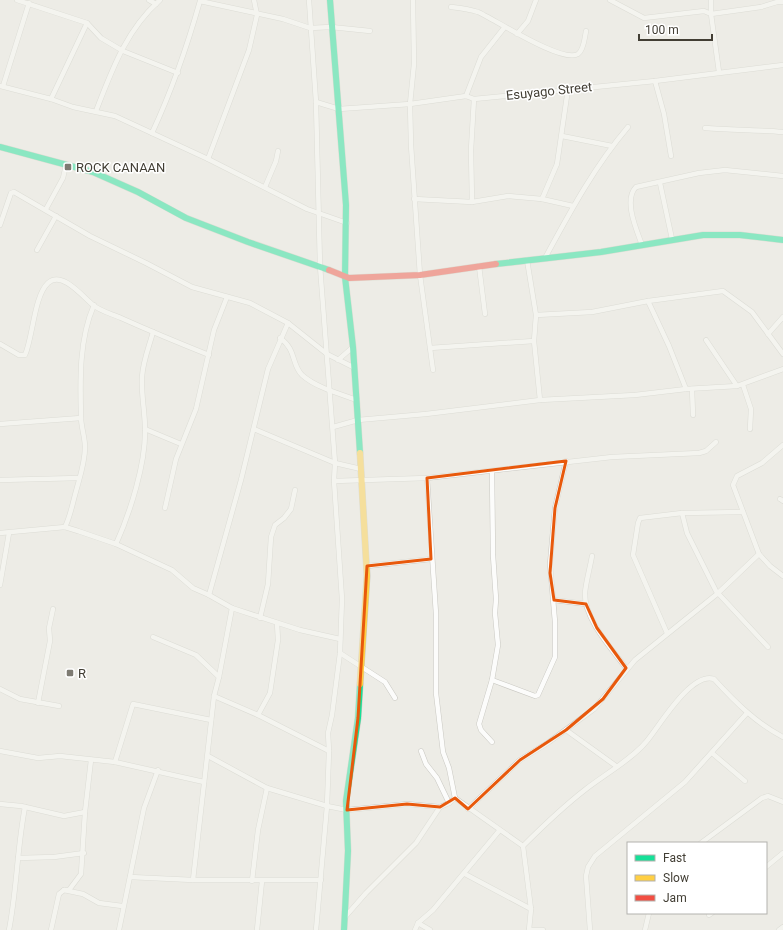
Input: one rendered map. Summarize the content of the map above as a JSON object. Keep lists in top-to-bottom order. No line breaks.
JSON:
{"streets":{"street":["Esuyago Street"]},"places":{"transit":["ROCK CANAAN","R"]},"legend":["Fast","Slow","Jam"],"scale_bar":"100 m"}
